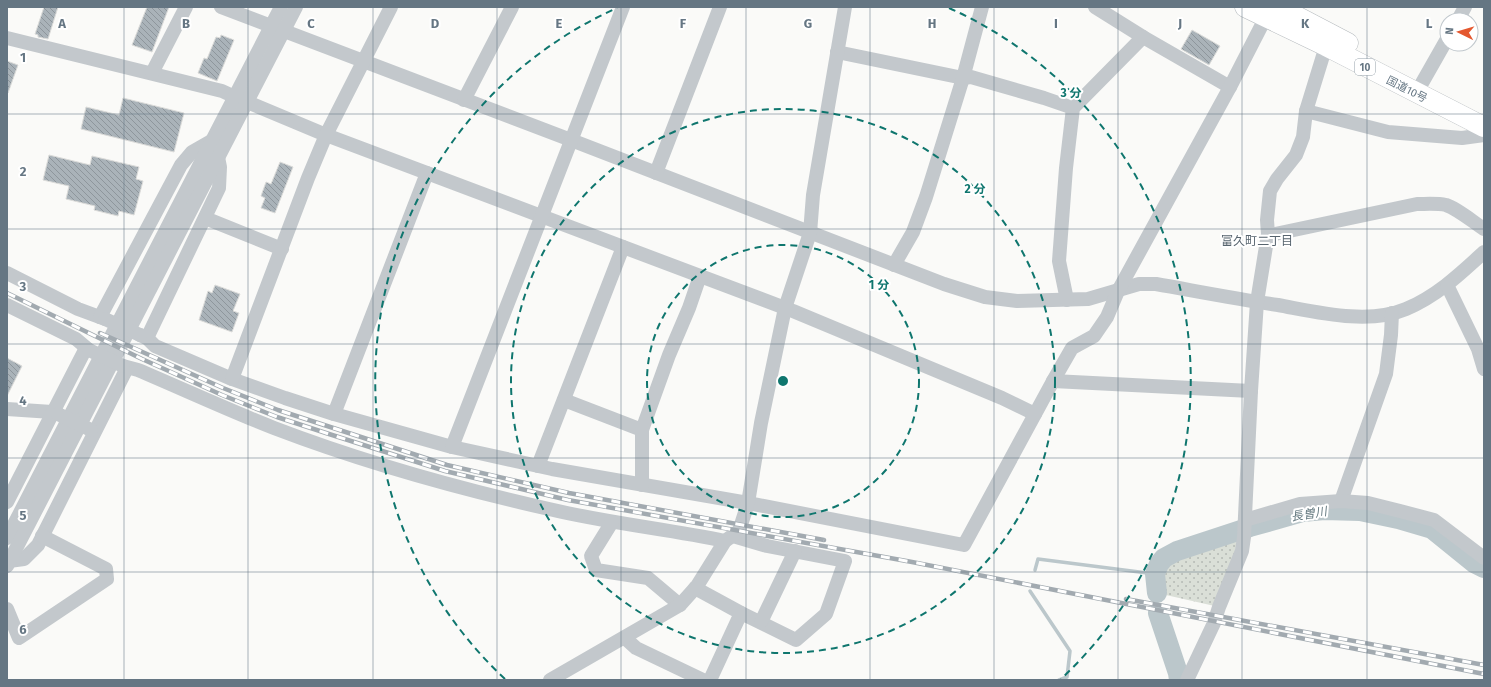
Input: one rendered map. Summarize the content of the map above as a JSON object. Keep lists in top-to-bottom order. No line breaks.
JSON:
{"streets":{"highway":["10","国道10号"]},"districts":["富久町二丁目"],"water":["長曽川"],"north":"left","grid":{"columns":["A","B","C","D","E","F","G","H","I","J","K","L"],"rows":["1","2","3","4","5","6"]},"rings":["3 分","2 分","1 分"]}
